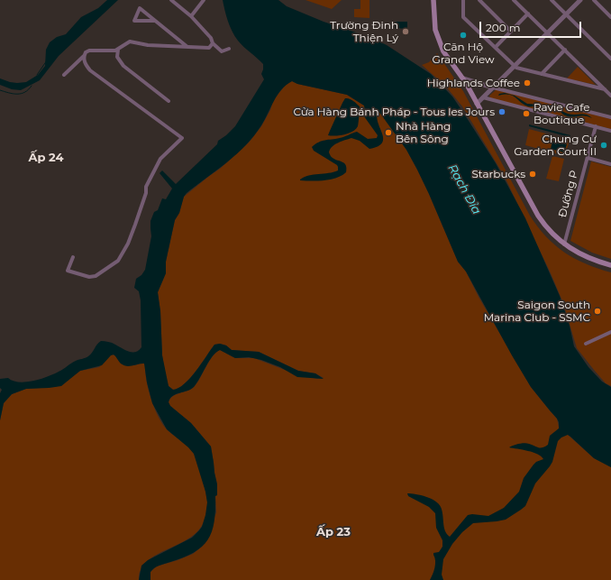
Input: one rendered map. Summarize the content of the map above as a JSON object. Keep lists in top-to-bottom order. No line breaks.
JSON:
{"streets":{"street":["Đường P"]},"districts":["Ấp 24","Ấp 23"],"water":["Rạch Đỉa"],"places":["Trường Đinh Thiện Lý","Căn Hộ Grand View","Highlands Coffee","Cửa Hàng Bánh Pháp - Tous les Jours","Ravie Cafe Boutique","Nhà Hàng Bên Sông","Chung Cư Garden Court II","Starbucks","Saigon South Marina Club - SSMC"],"scale_bar":"200 m"}
